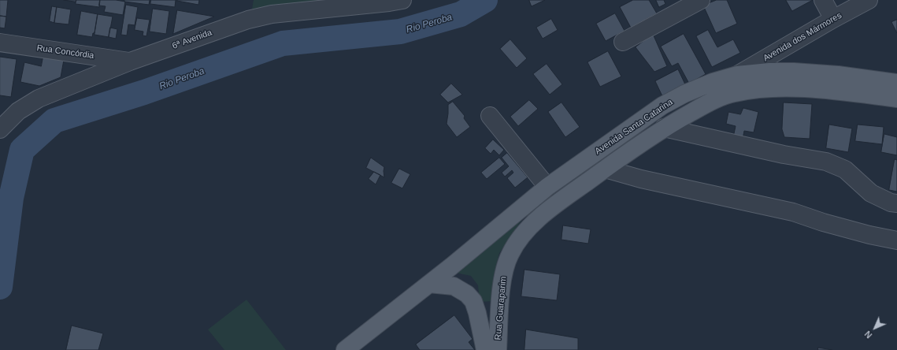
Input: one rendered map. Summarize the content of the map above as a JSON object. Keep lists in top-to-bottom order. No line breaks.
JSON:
{"streets":{"main road":["Avenida Santa Catarina","Rua Guaraparim"],"street":["Avenida dos Mármores","6ª Avenida","Rua Concórdia"]},"crossings":[["Avenida dos Mármores","Avenida Santa Catarina"],["6ª Avenida","Rua Concórdia"],["Avenida Santa Catarina","Rua Guaraparim"]],"water":["Rio Peroba"],"north":"bottom left"}
